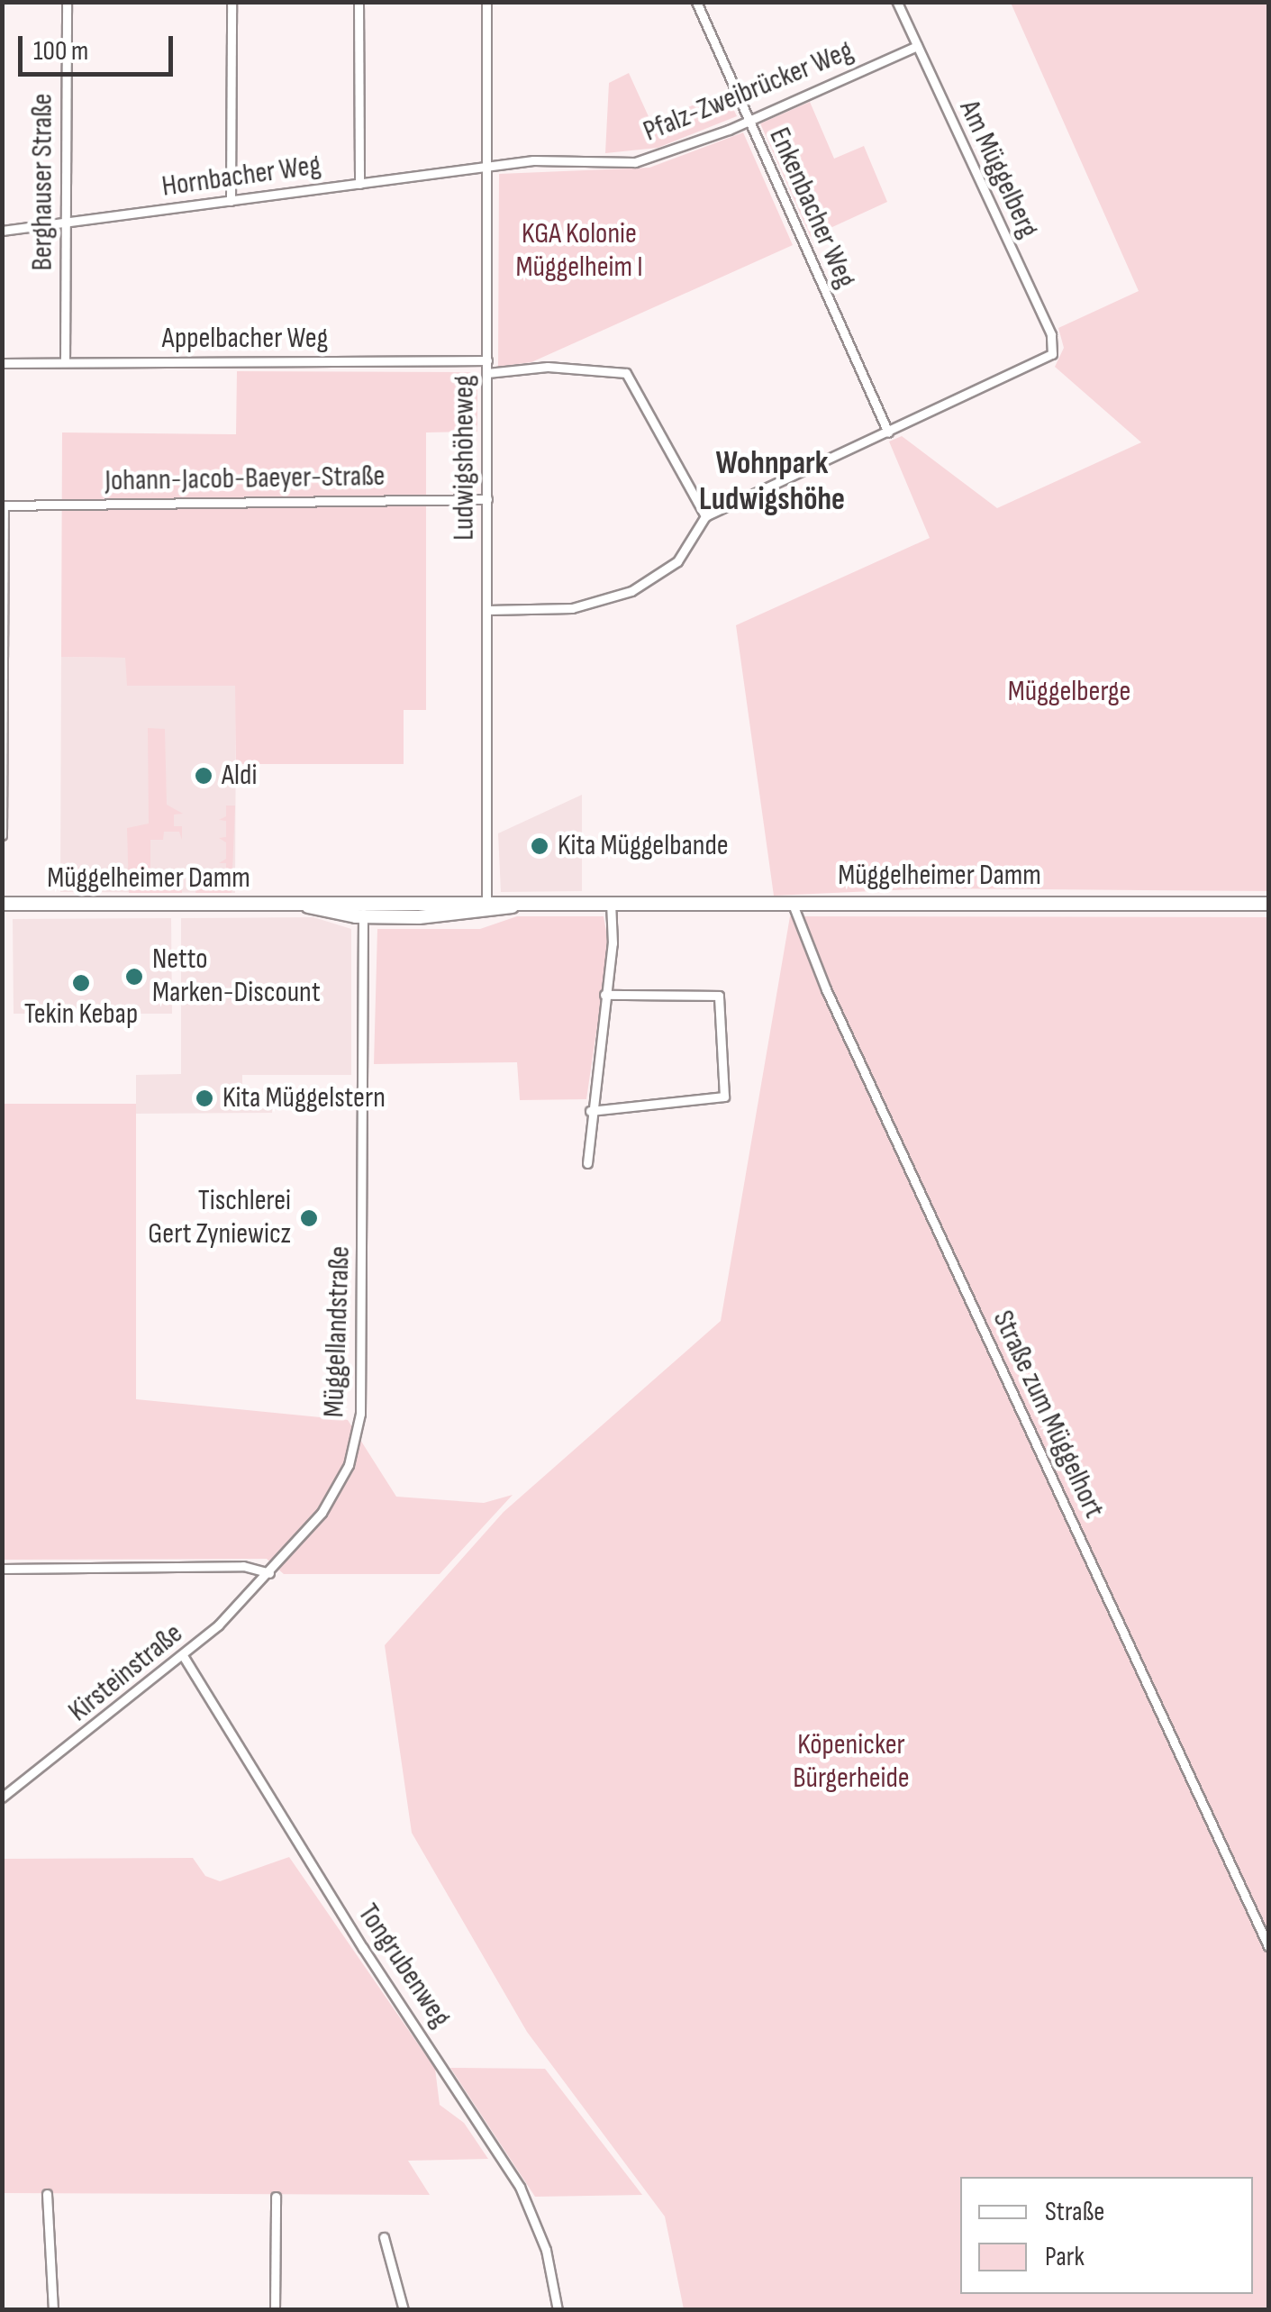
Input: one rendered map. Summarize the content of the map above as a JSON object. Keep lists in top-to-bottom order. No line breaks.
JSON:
{"streets":{"main road":["Müggelheimer Damm"],"street":["Pfalz-Zweibrücker Weg","Am Müggelberg","Hornbacher Weg","Berghauser Straße","Enkenbacher Weg","Appelbacher Weg","Ludwigshöheweg","Johann-Jacob-Baeyer-Straße","Müggellandstraße","Straße zum Müggelhort","Kirsteinstraße","Tongrubenweg"]},"crossings":[["Pfalz-Zweibrücker Weg","Am Müggelberg"],["Pfalz-Zweibrücker Weg","Hornbacher Weg"],["Pfalz-Zweibrücker Weg","Enkenbacher Weg"],["Pfalz-Zweibrücker Weg","Ludwigshöheweg"],["Am Müggelberg","Enkenbacher Weg"],["Hornbacher Weg","Berghauser Straße"],["Hornbacher Weg","Ludwigshöheweg"],["Berghauser Straße","Appelbacher Weg"],["Appelbacher Weg","Ludwigshöheweg"],["Ludwigshöheweg","Johann-Jacob-Baeyer-Straße"],["Ludwigshöheweg","Müggelheimer Damm"],["Müggelheimer Damm","Müggellandstraße"],["Müggelheimer Damm","Straße zum Müggelhort"],["Müggellandstraße","Kirsteinstraße"],["Kirsteinstraße","Tongrubenweg"]],"districts":["Wohnpark Ludwigshöhe"],"parks":["KGA Kolonie Müggelheim I","Müggelberge","Köpenicker Bürgerheide"],"places":["Aldi","Kita Müggelbande","Netto Marken-Discount","Tekin Kebap","Kita Müggelstern","Tischlerei Gert Zyniewicz"],"legend":["Straße","Park"],"scale_bar":"100 m"}
